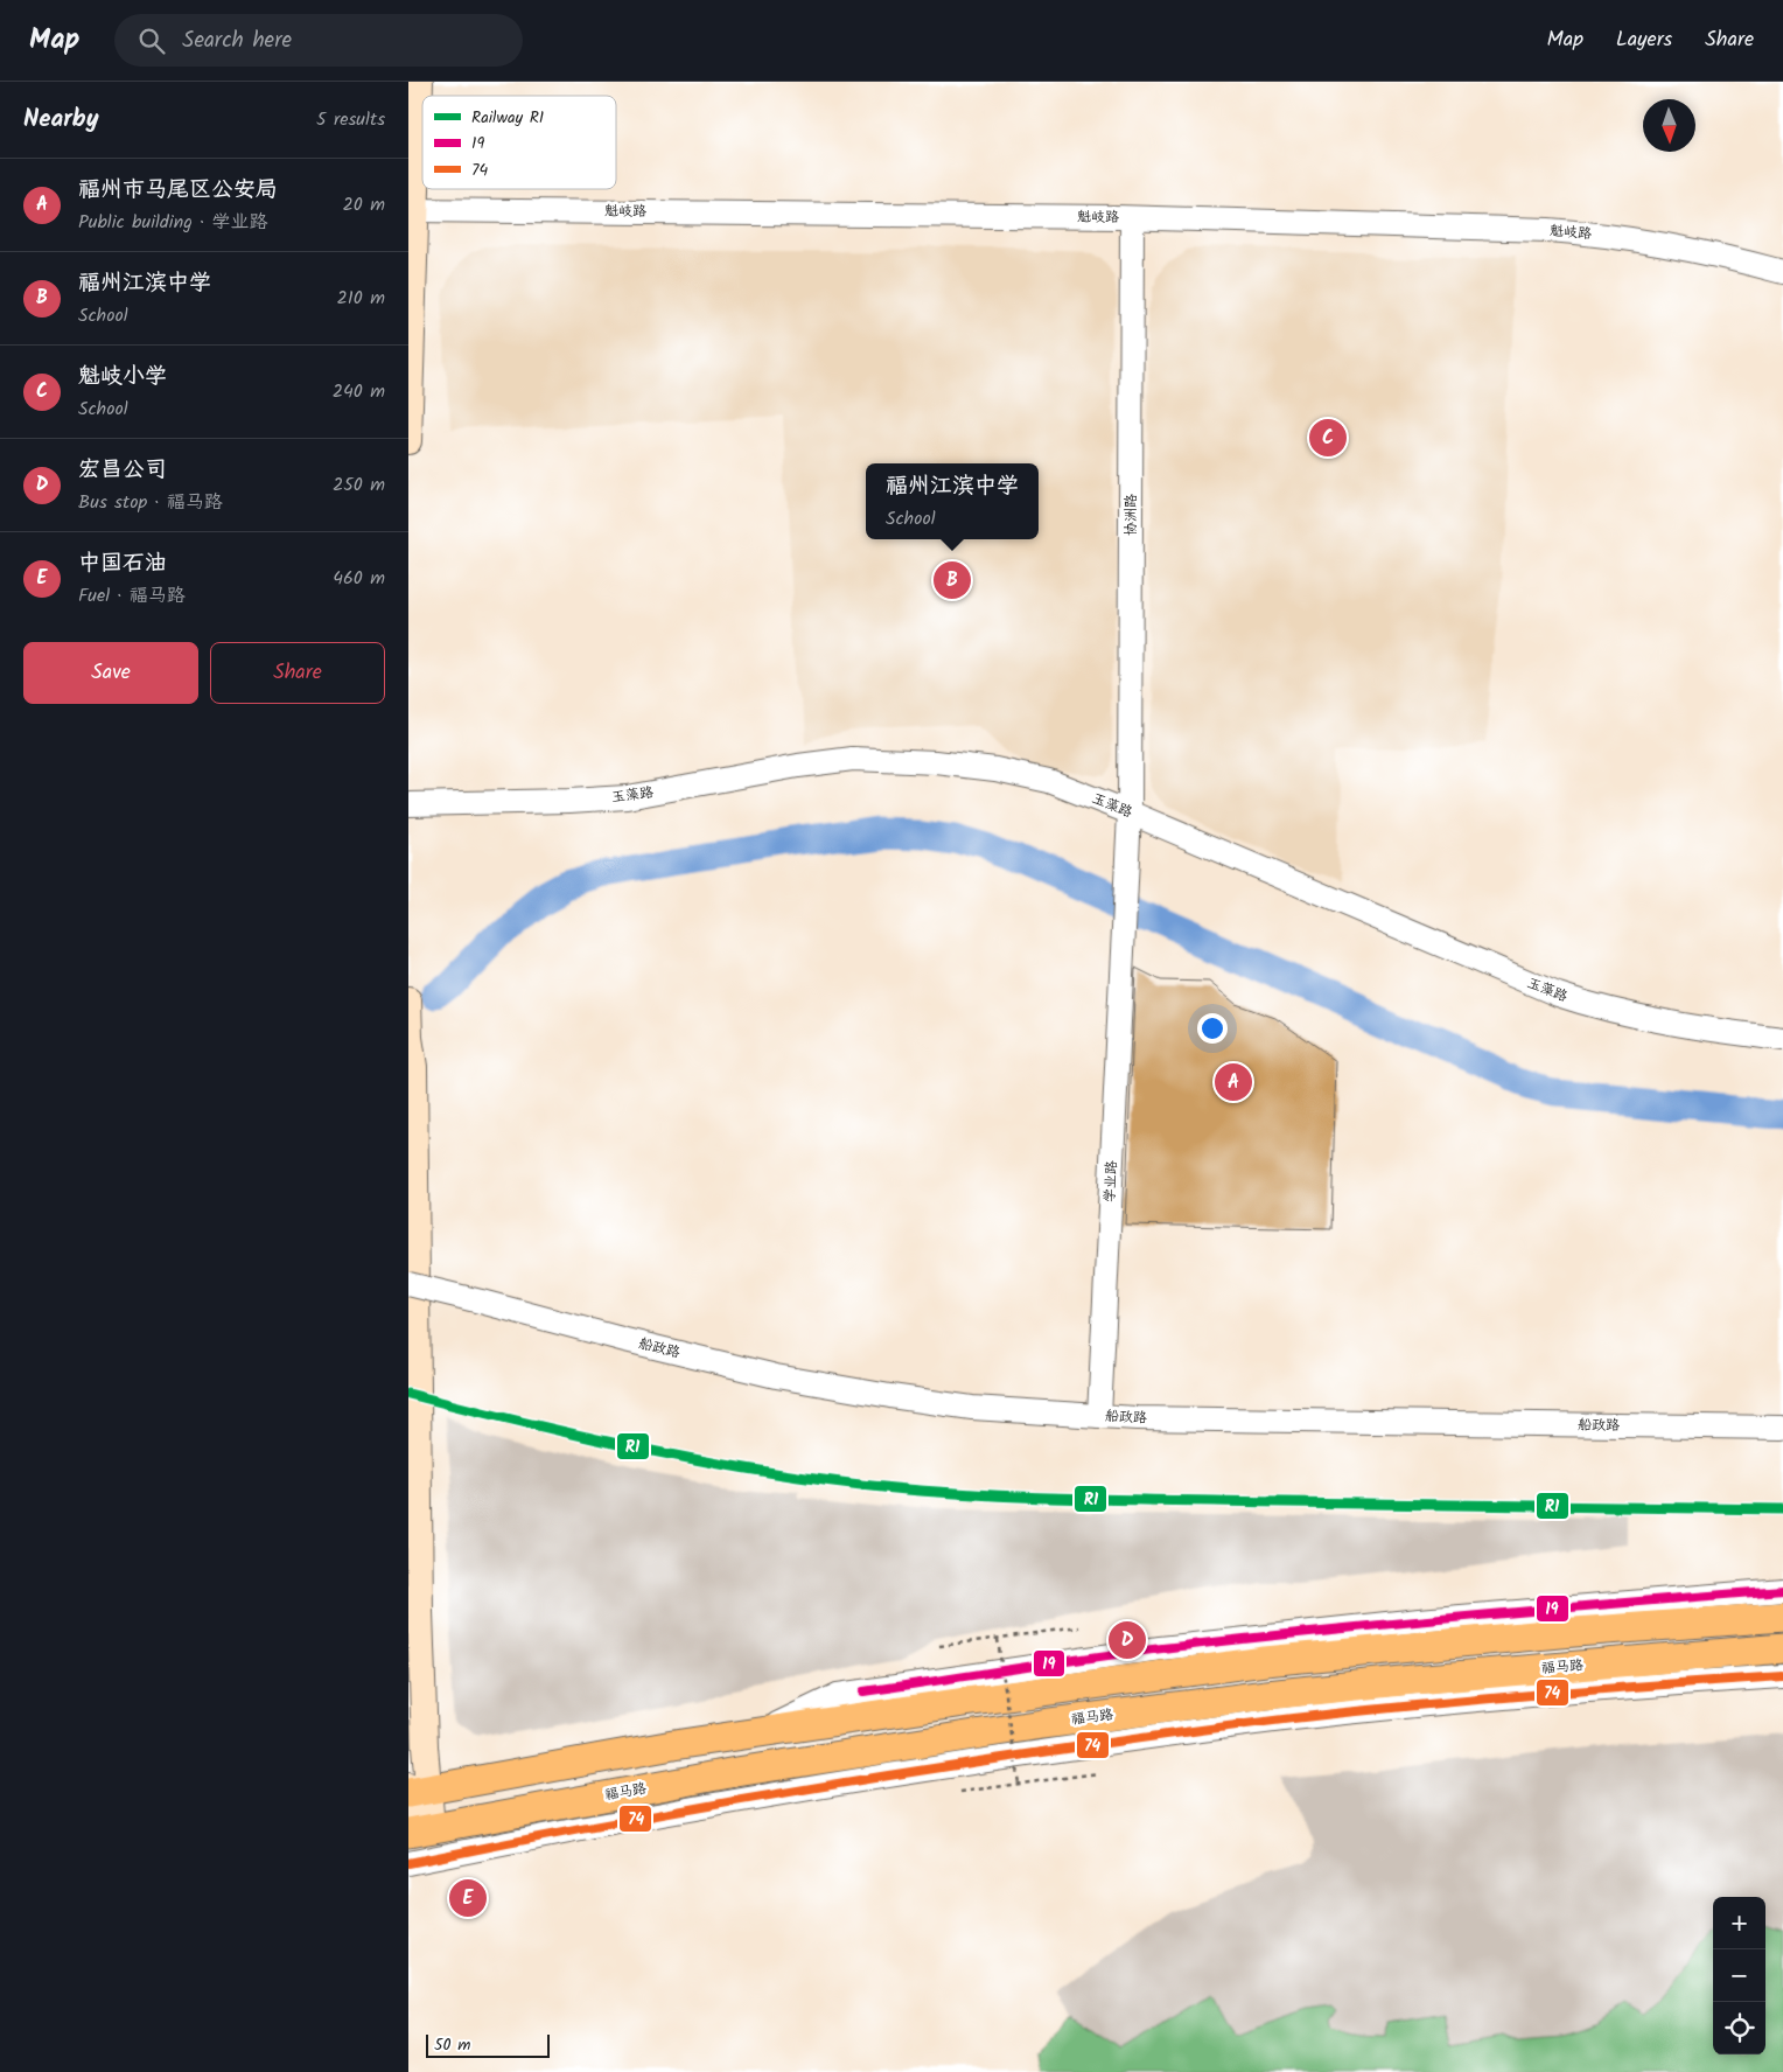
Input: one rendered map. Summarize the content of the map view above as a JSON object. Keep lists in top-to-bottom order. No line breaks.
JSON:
{"streets":{"main road":["福马路"],"street":["魁岐路","协洲路","玉藻路","学业路","船政路"]},"crossings":[["魁岐路","协洲路"],["协洲路","玉藻路"],["协洲路","学业路"],["学业路","船政路"]],"lines":["rail line R1","transit line 19","transit line 74"],"legend":["Railway R1","19","74"],"scale_bar":"50 m","north":"bottom","page":{"header":"Map","search":"Search here","nav":["Map","Layers","Share"],"heading":["Nearby","5 results"],"list":[{"mark":"A","name":"福州市马尾区公安局","note":"Public building · 学业路","value":"20 m"},{"mark":"B","name":"福州江滨中学","note":"School","value":"210 m"},{"mark":"C","name":"魁岐小学","note":"School","value":"240 m"},{"mark":"D","name":"宏昌公司","note":"Bus stop · 福马路","value":"250 m"},{"mark":"E","name":"中国石油","note":"Fuel · 福马路","value":"460 m"}],"pins":["C","B","A","D","E"],"popup":["福州江滨中学","School"],"buttons":["Save","Share"],"map_buttons":["+","−"],"scale":"50 m"}}
